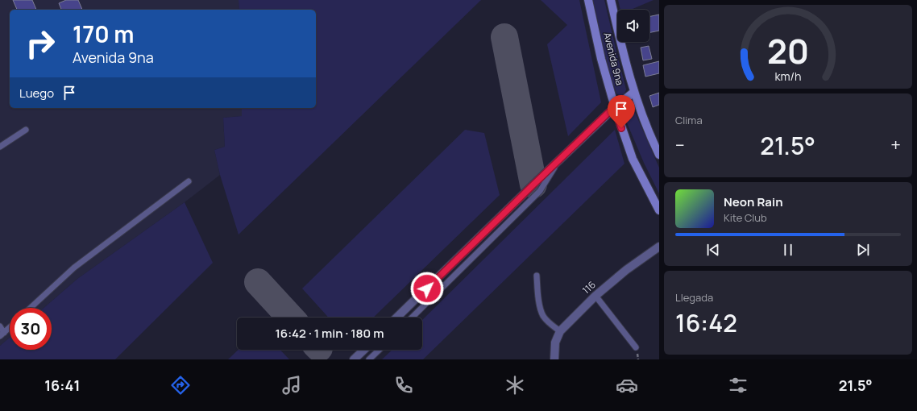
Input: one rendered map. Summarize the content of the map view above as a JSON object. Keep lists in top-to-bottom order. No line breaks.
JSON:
{"streets":{"main road":["Avenida 9na"],"street":["116"]},"page":{"turn":["170 m","Avenida 9na"],"then":"Luego","tile":["Clima",["Llegada","16:42"]],"heat":["−","21.5°","+"],"song":["Neon Rain","Kite Club"],"limit":"30","trip":"16:42 · 1 min · 180 m","tabs":["16:41","21.5°"],"gauge":["20","km/h"]}}
